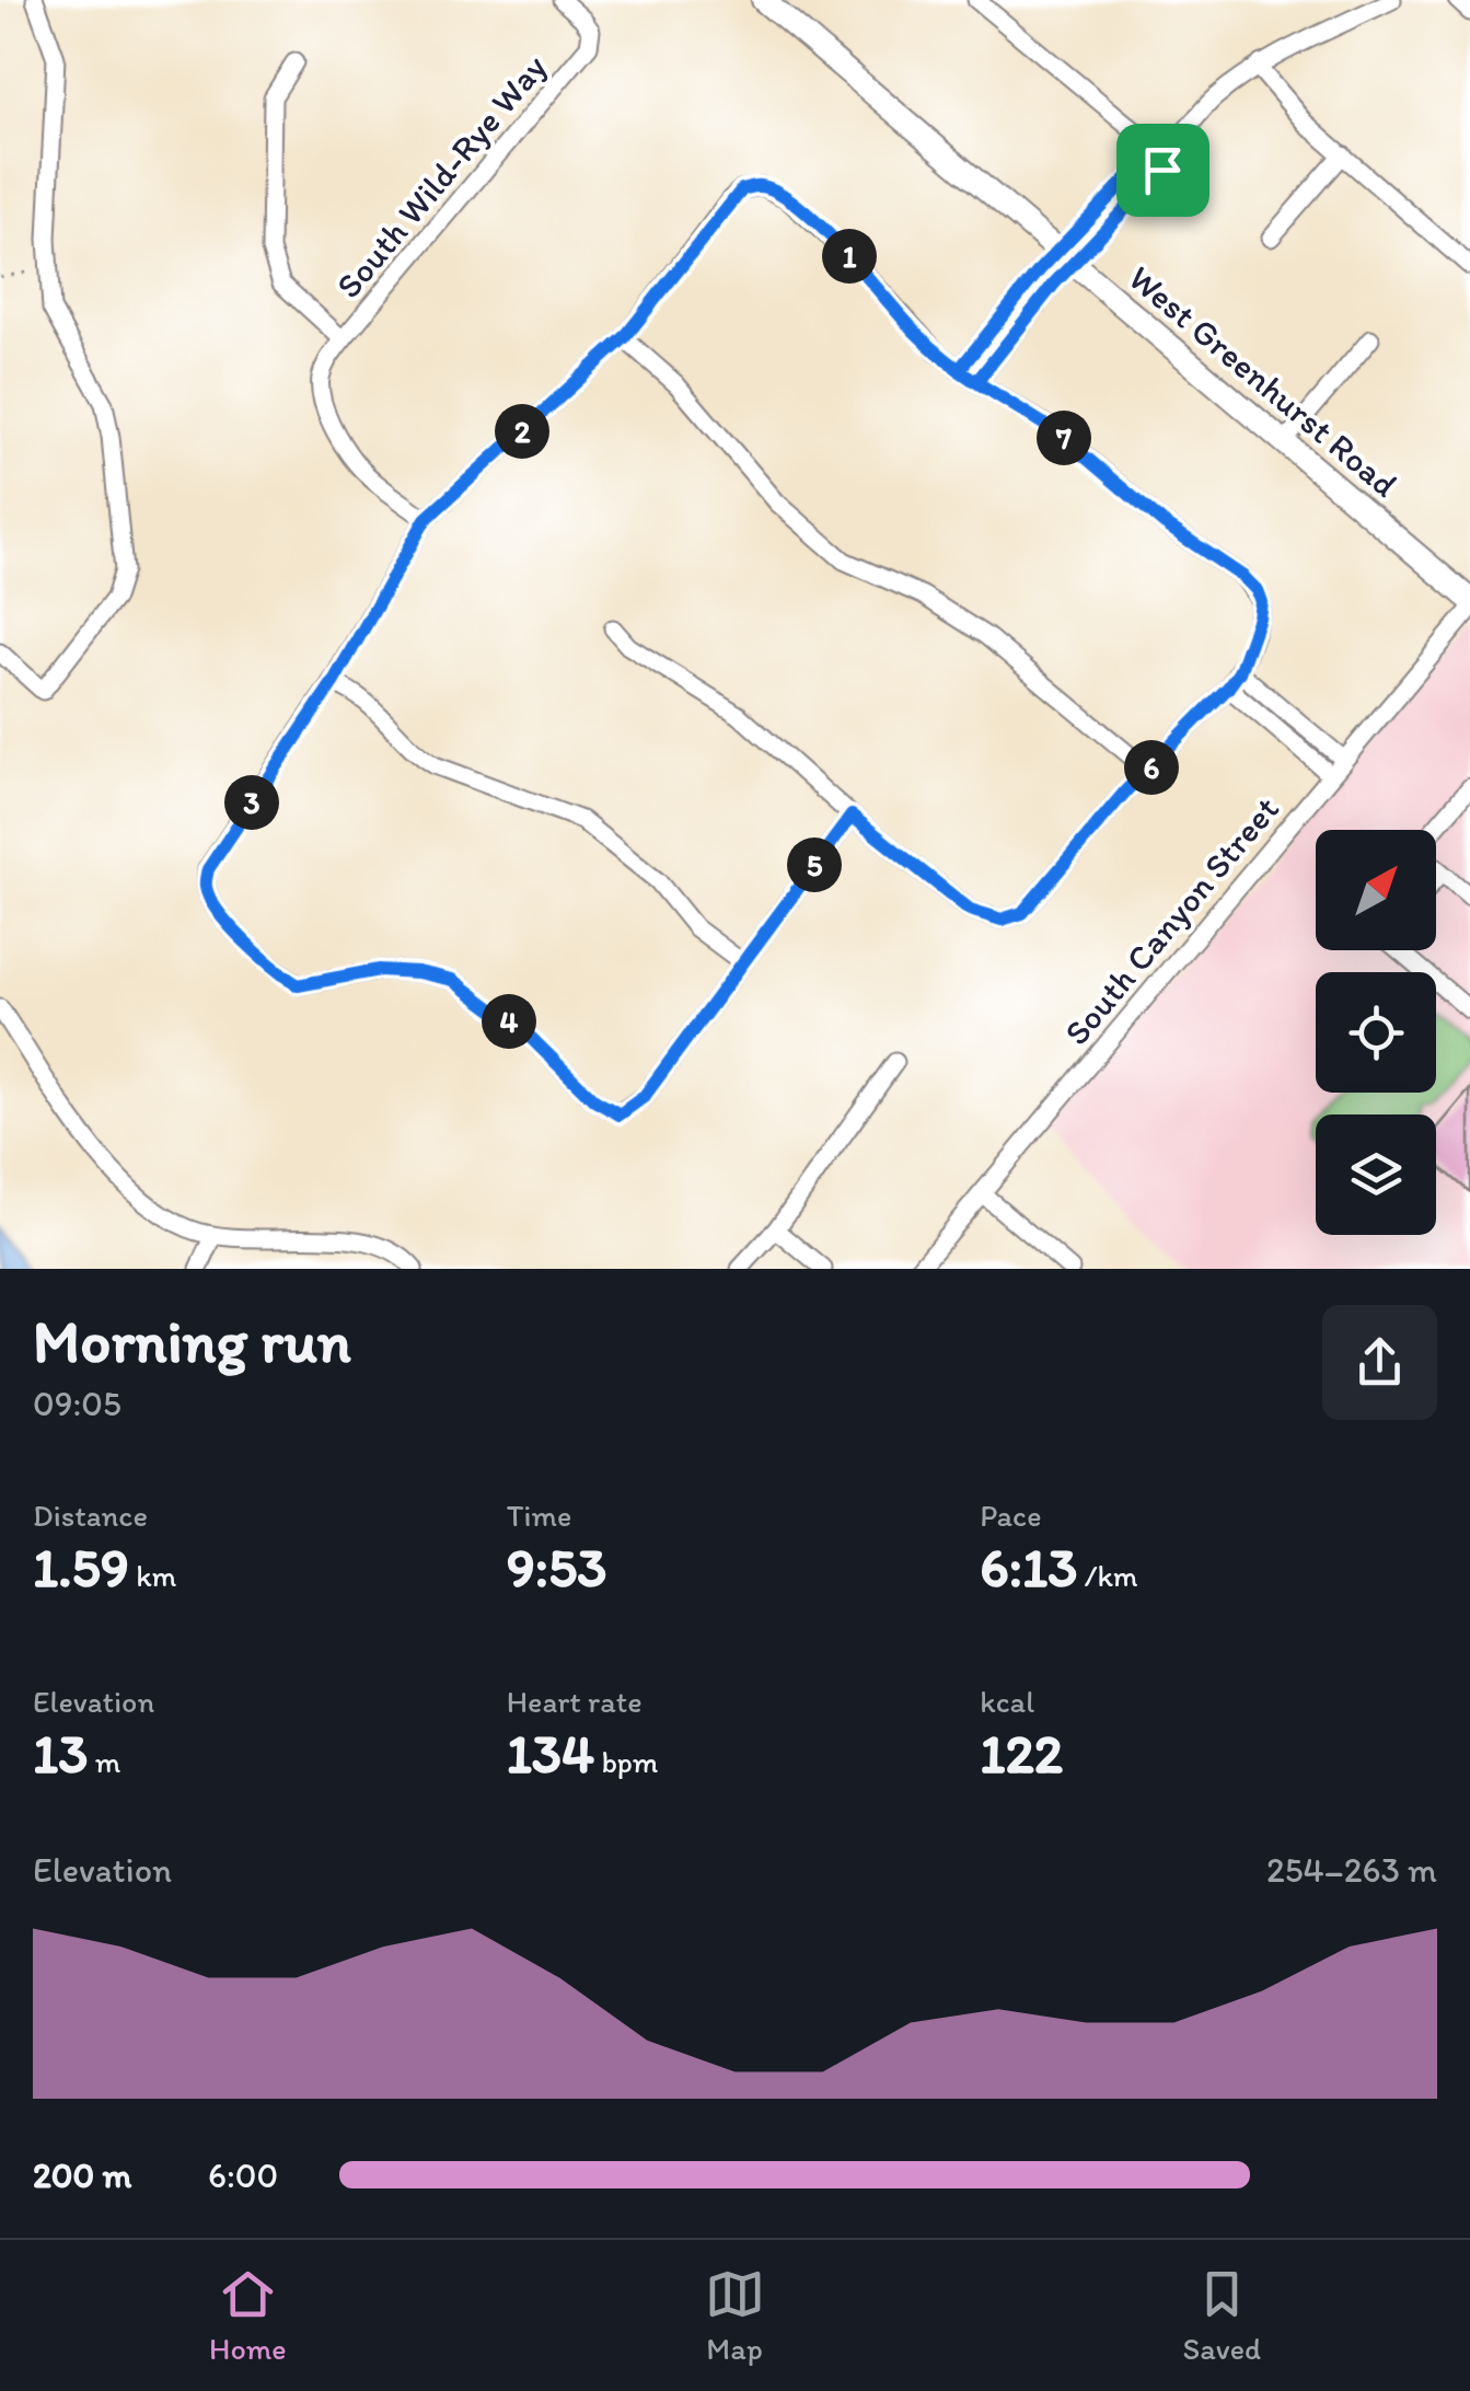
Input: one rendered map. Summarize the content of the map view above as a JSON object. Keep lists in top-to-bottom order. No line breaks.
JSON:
{"streets":{"main road":["West Greenhurst Road"],"street":["South Wild-Rye Way","South Canyon Street"]},"north":"top right","page":{"pins":["1","2","7","6","3","5","4"],"heading":["Morning run","09:05"],"stats":[["Distance","1.59 km"],["Time","9:53"],["Pace","6:13 /km"],["Elevation","13 m"],["Heart rate","134 bpm"],["kcal","122"]],"chart":["Elevation","254–263 m"],"list":[{"name":"200 m","note":"6:00"}],"tabs":["Home","Map","Saved"]}}
